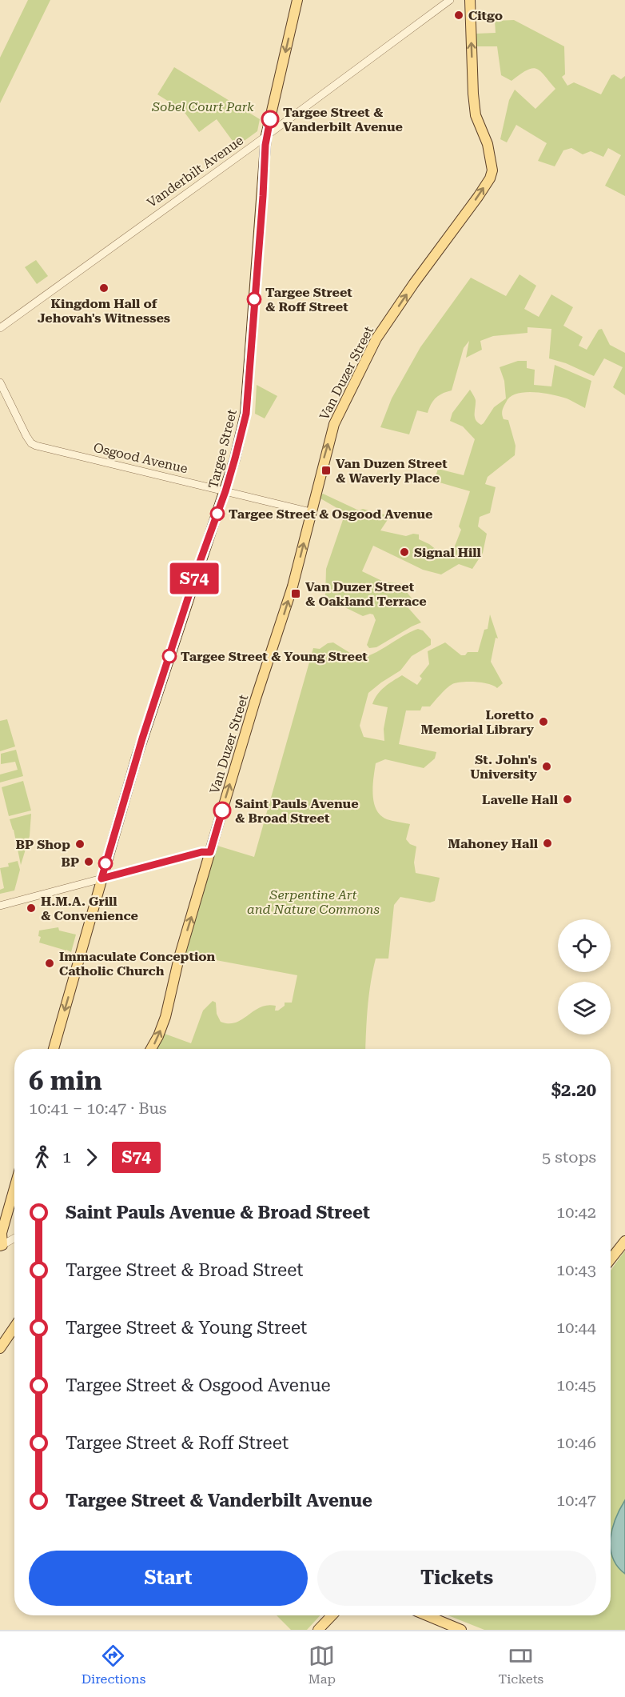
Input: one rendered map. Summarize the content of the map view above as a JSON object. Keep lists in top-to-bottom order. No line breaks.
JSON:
{"streets":{"main road":["Van Duzer Street","Targee Street"],"street":["Vanderbilt Avenue","Osgood Avenue"]},"crossings":[["Vanderbilt Avenue","Targee Street"],["Van Duzer Street","Osgood Avenue"],["Targee Street","Osgood Avenue"]],"one_way":["Van Duzer Street"],"parks":["Sobel Court Park","Serpentine Art and Nature Commons"],"places":{"other":["Citgo","Targee Street & Vanderbilt Avenue","Kingdom Hall of Jehovah's Witnesses","Targee Street & Roff Street","Targee Street & Osgood Avenue","Signal Hill","Targee Street & Young Street","Loretto Memorial Library","St. John's University","Lavelle Hall","Saint Pauls Avenue & Broad Street","Mahoney Hall","BP Shop","BP","H.M.A. Grill & Convenience","Immaculate Conception Catholic Church"],"transit":["Van Duzen Street & Waverly Place","Van Duzer Street & Oakland Terrace"]},"lines":["bus line S74"],"page":{"on_map":"S74","heading":["6 min","10:41 – 10:47 · Bus","$2.20"],"legs":["1","S74","5 stops"],"list":[{"name":"Saint Pauls Avenue & Broad Street","value":"10:42"},{"name":"Targee Street & Broad Street","value":"10:43"},{"name":"Targee Street & Young Street","value":"10:44"},{"name":"Targee Street & Osgood Avenue","value":"10:45"},{"name":"Targee Street & Roff Street","value":"10:46"},{"name":"Targee Street & Vanderbilt Avenue","value":"10:47"}],"buttons":["Start","Tickets"],"tabs":["Directions","Map","Tickets"]}}
